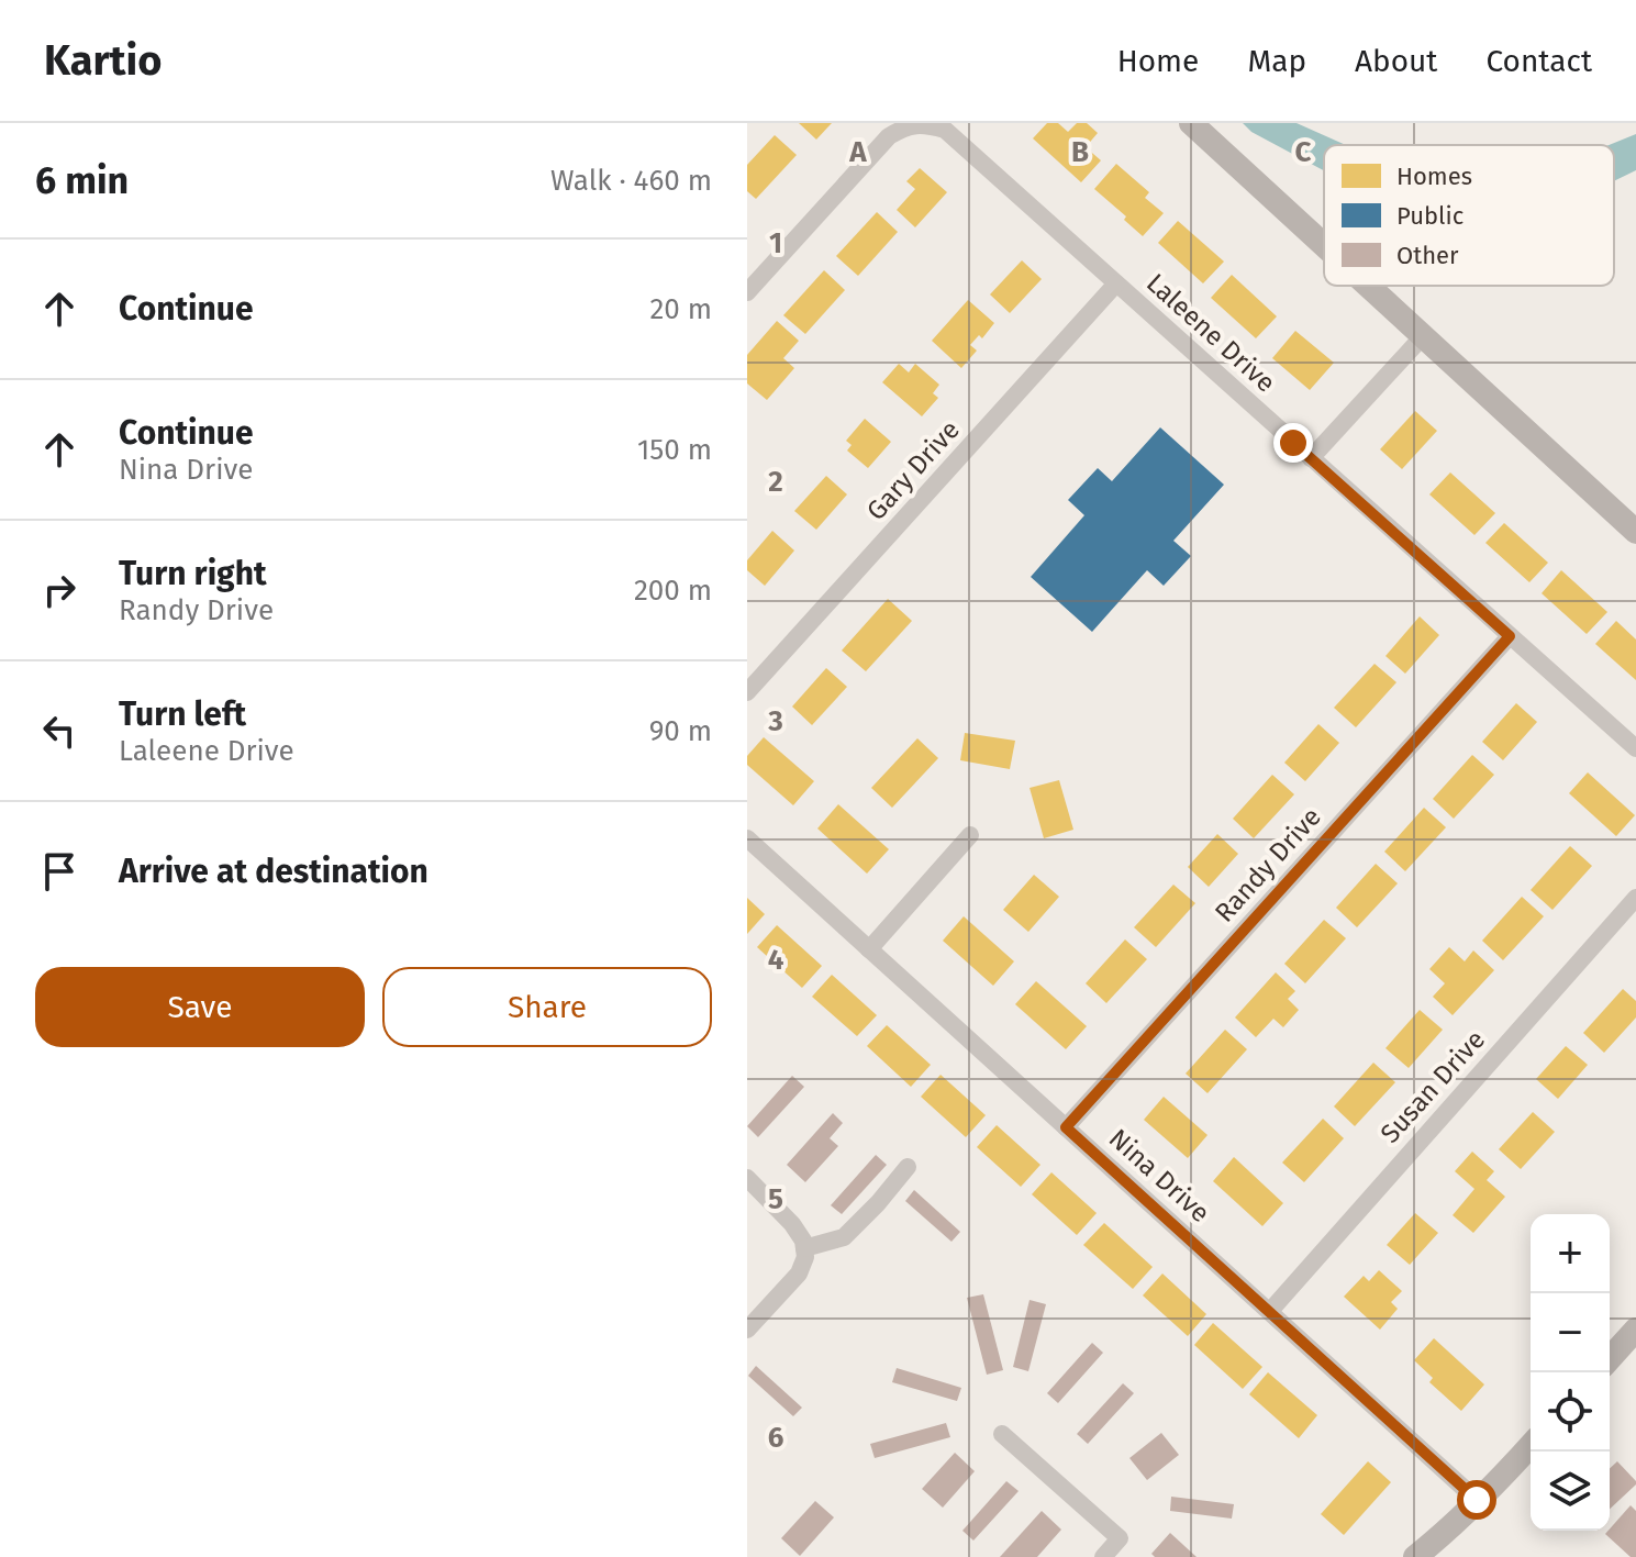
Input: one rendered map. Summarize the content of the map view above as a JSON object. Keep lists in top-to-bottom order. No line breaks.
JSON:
{"streets":{"street":["Laleene Drive","Gary Drive","Randy Drive","Susan Drive","Nina Drive"]},"crossings":[["Laleene Drive","Gary Drive"],["Laleene Drive","Randy Drive"],["Randy Drive","Nina Drive"],["Susan Drive","Nina Drive"]],"legend":["Homes","Public","Other"],"page":{"header":"Kartio","nav":["Home","Map","About","Contact"],"heading":["6 min","Walk · 460 m"],"list":[["Continue","20 m"],["Continue","Nina Drive","150 m"],["Turn right","Randy Drive","200 m"],["Turn left","Laleene Drive","90 m"],"Arrive at destination"],"buttons":["Save","Share"],"map_buttons":["+","−"]},"grid":{"columns":["A","B","C"],"rows":["1","2","3","4","5","6"]}}
